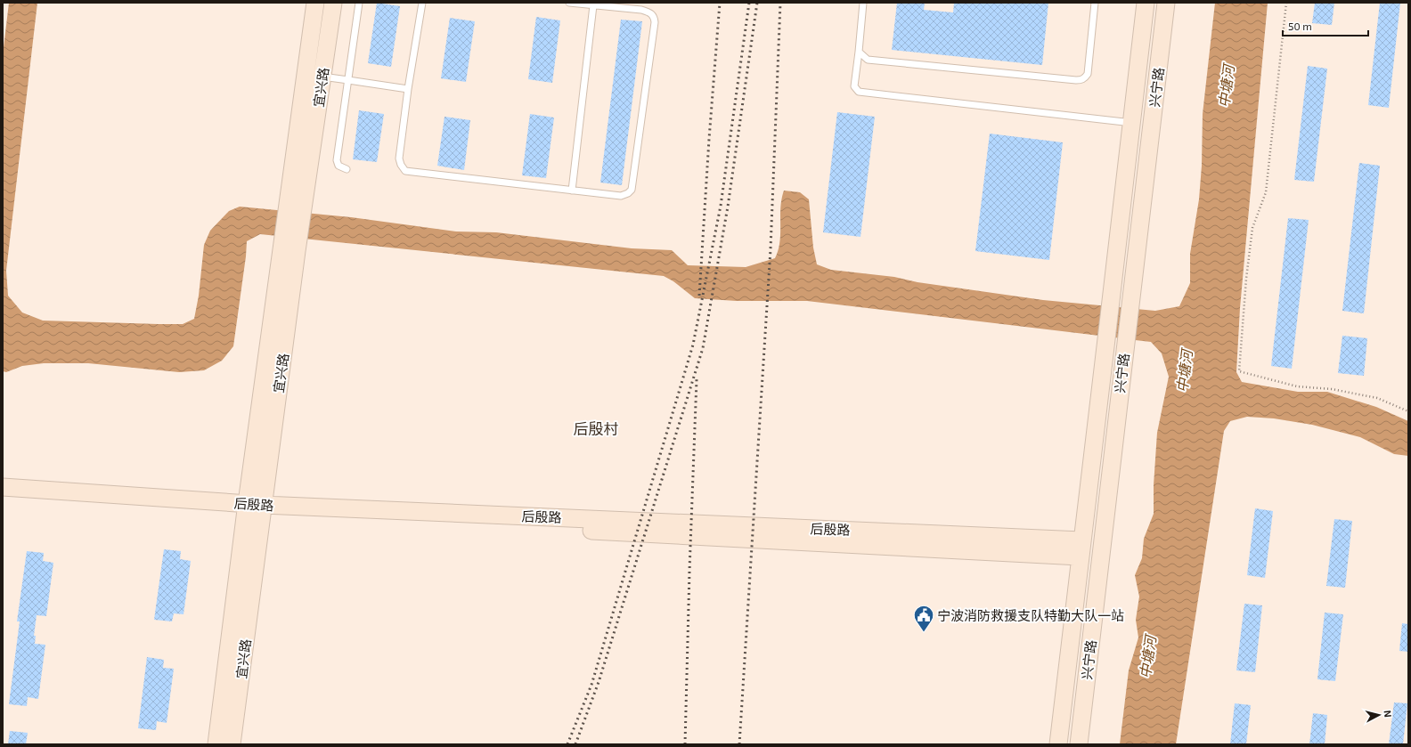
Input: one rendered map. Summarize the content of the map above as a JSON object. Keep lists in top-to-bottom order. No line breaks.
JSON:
{"streets":{"main road":["宜兴路","兴宁路","后殷路"]},"crossings":[["宜兴路","后殷路"]],"districts":["后殷村"],"water":["中塘河"],"places":{"public building":["宁波消防救援支队特勤大队一站"]},"scale_bar":"50 m","north":"right"}
